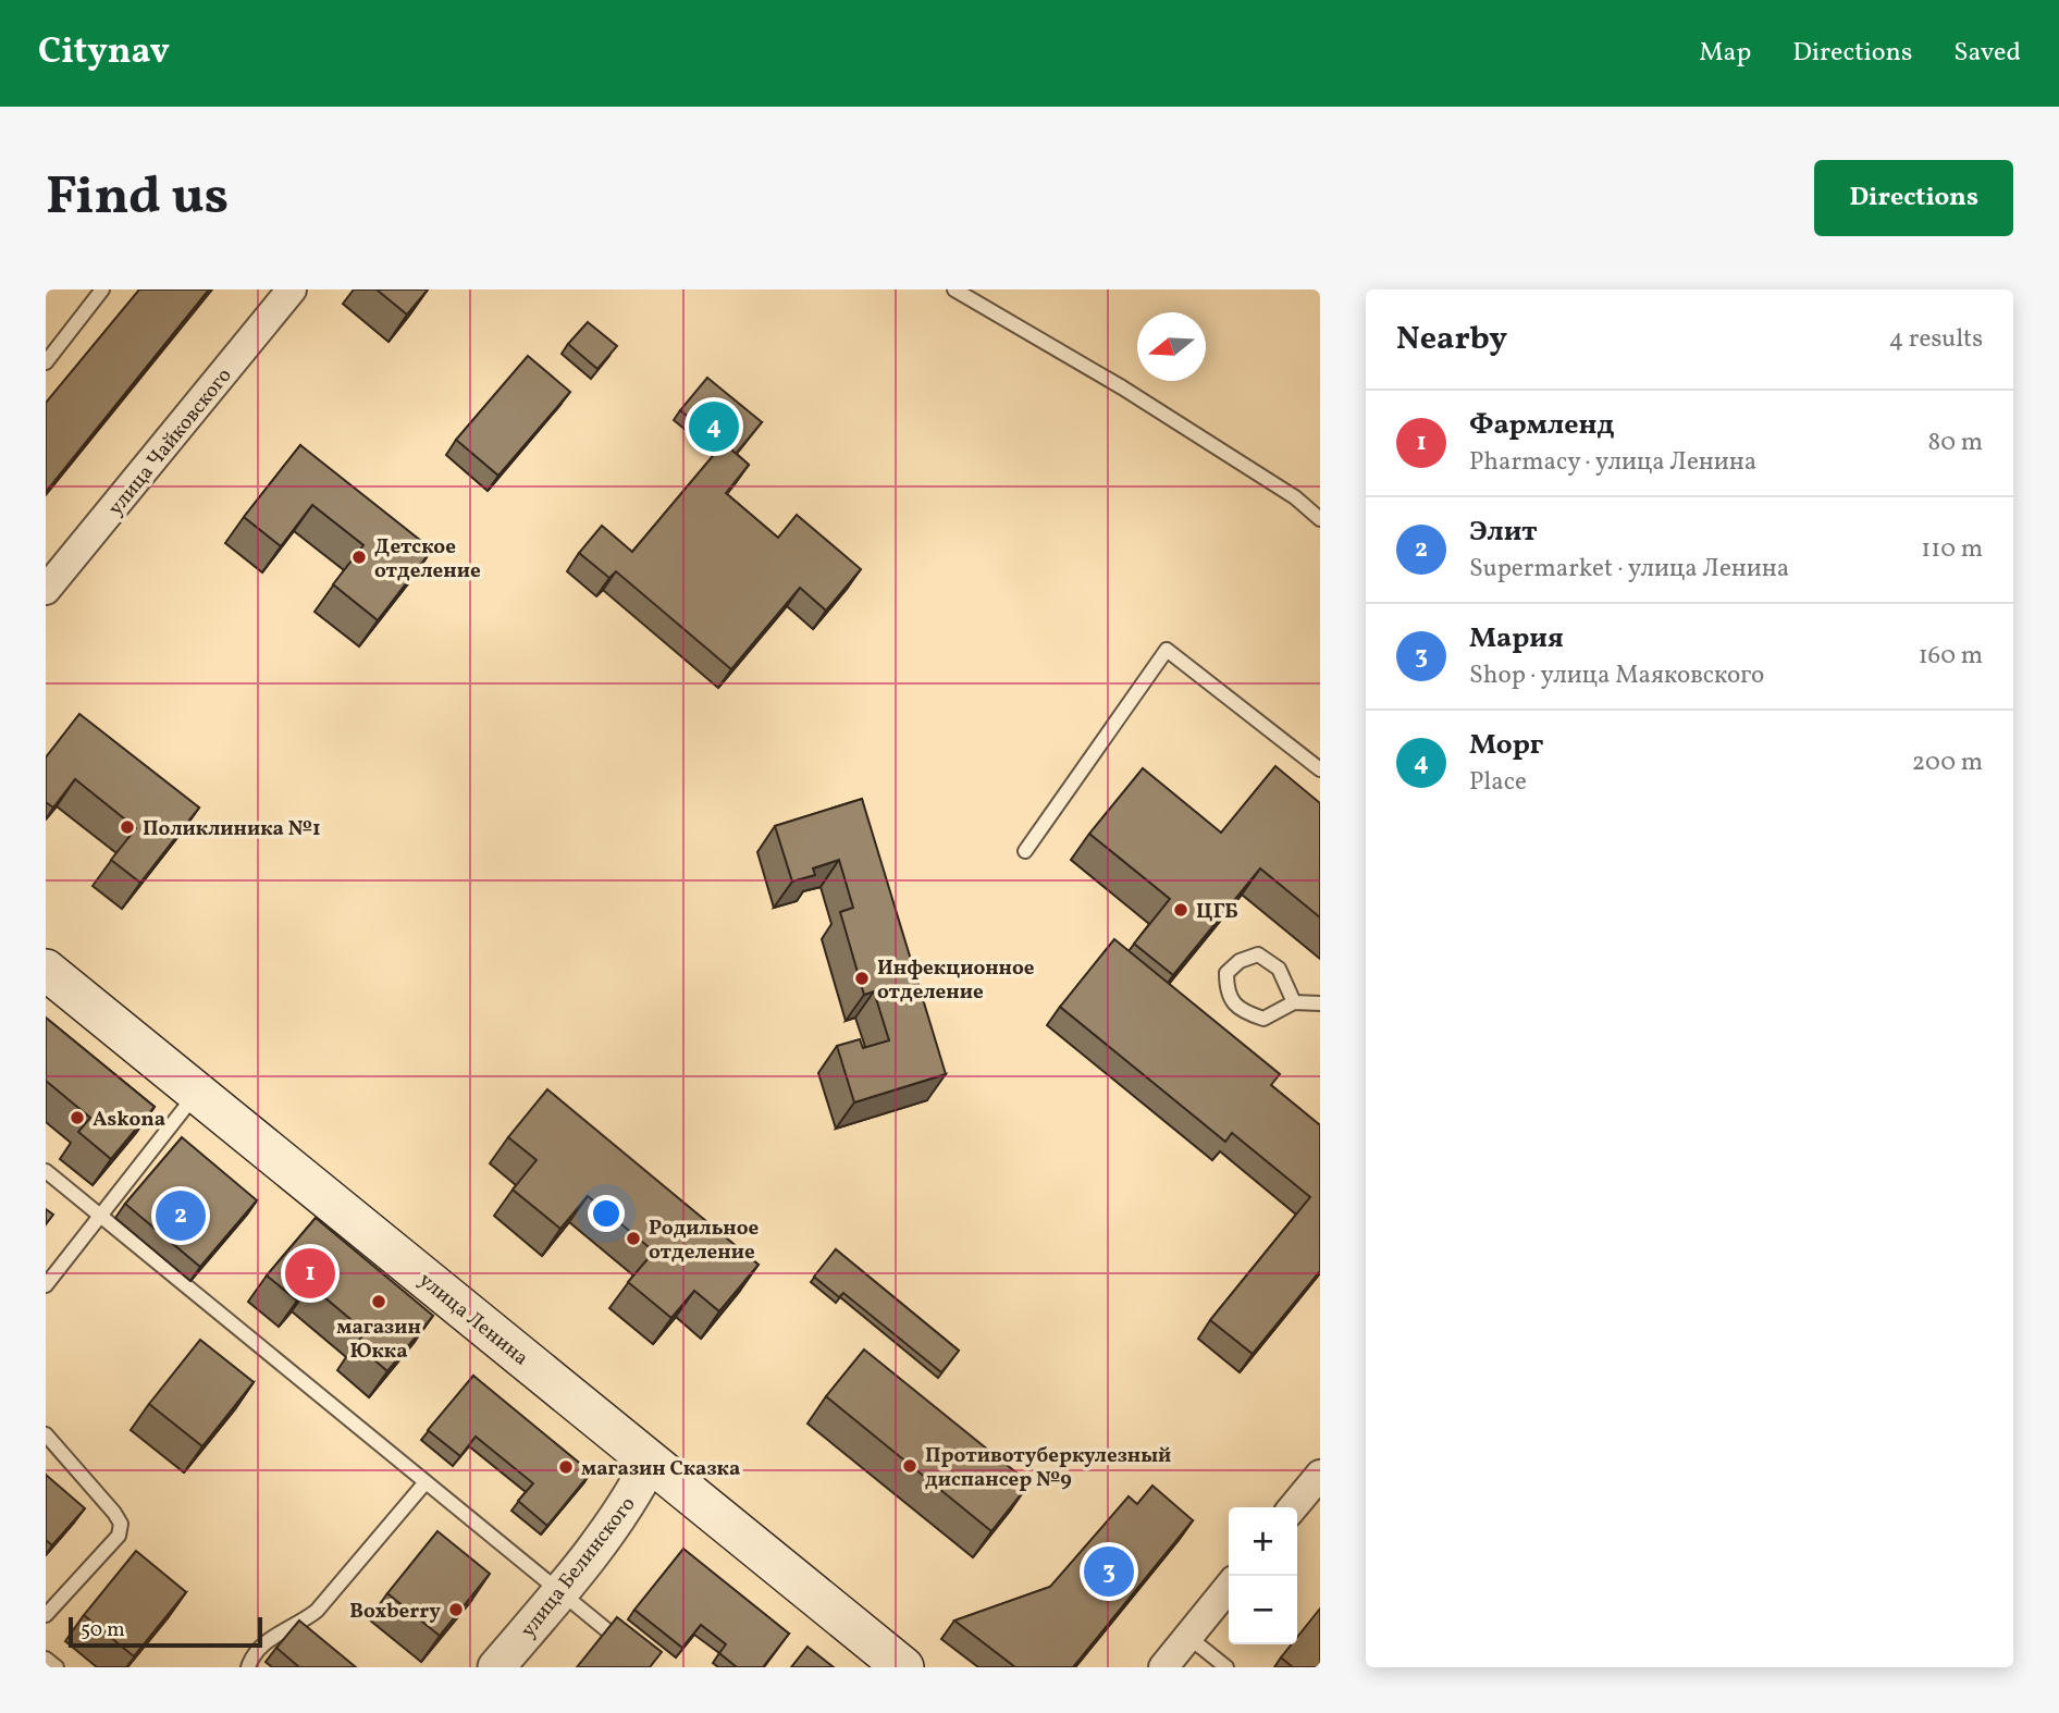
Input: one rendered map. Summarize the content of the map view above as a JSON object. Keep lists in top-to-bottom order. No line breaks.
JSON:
{"streets":{"main road":["улица Ленина"],"street":["улица Чайковского","улица Белинского"]},"crossings":[["улица Ленина","улица Белинского"]],"places":["Детское отделение","Поликлиника №1","ЦГБ","Инфекционное отделение","Askona","Родильное отделение","магазин Юкка","Противотуберкулезный диспансер №9","магазин Сказка","Boxberry"],"scale_bar":"50 m","north":"left","page":{"header":"Citynav","nav":["Map","Directions","Saved"],"buttons":"Directions","title":"Find us","heading":["Nearby","4 results"],"list":[{"mark":"1","name":"Фармленд","note":"Pharmacy · улица Ленина","value":"80 m"},{"mark":"2","name":"Элит","note":"Supermarket · улица Ленина","value":"110 m"},{"mark":"3","name":"Мария","note":"Shop · улица Маяковского","value":"160 m"},{"mark":"4","name":"Морг","note":"Place","value":"200 m"}],"pins":["4","2","1","3"],"map_buttons":["+","−"],"scale":"50 m"}}
